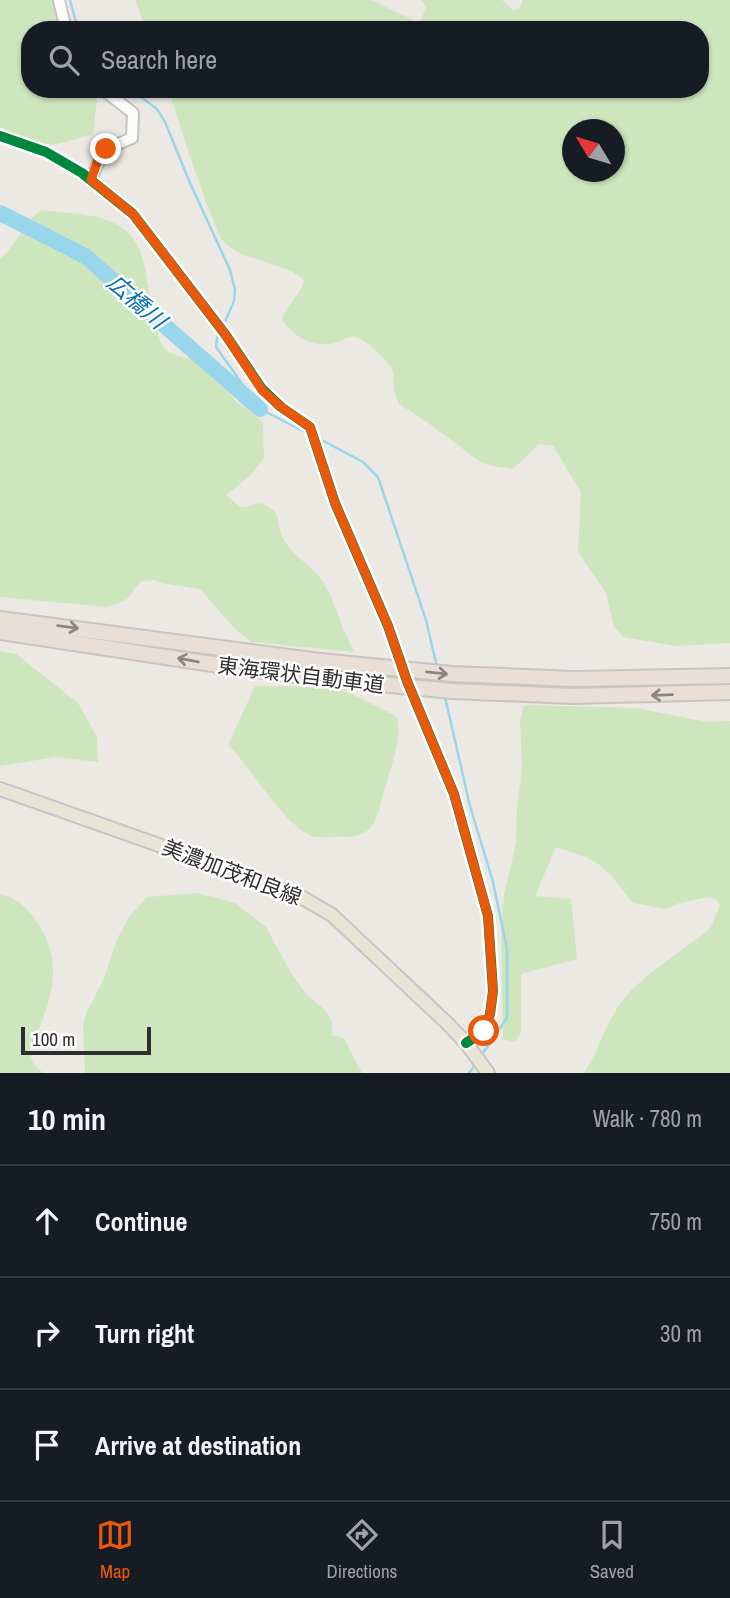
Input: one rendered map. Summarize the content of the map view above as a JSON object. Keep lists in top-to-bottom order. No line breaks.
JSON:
{"streets":{"highway":["東海環状自動車道"],"main road":["美濃加茂和良線"]},"water":["広橋川"],"scale_bar":"100 m","north":"top left","page":{"search":"Search here","scale":"100 m","heading":["10 min","Walk · 780 m"],"list":[["Continue","750 m"],["Turn right","30 m"],"Arrive at destination"],"nav":["Map","Directions","Saved"]}}
